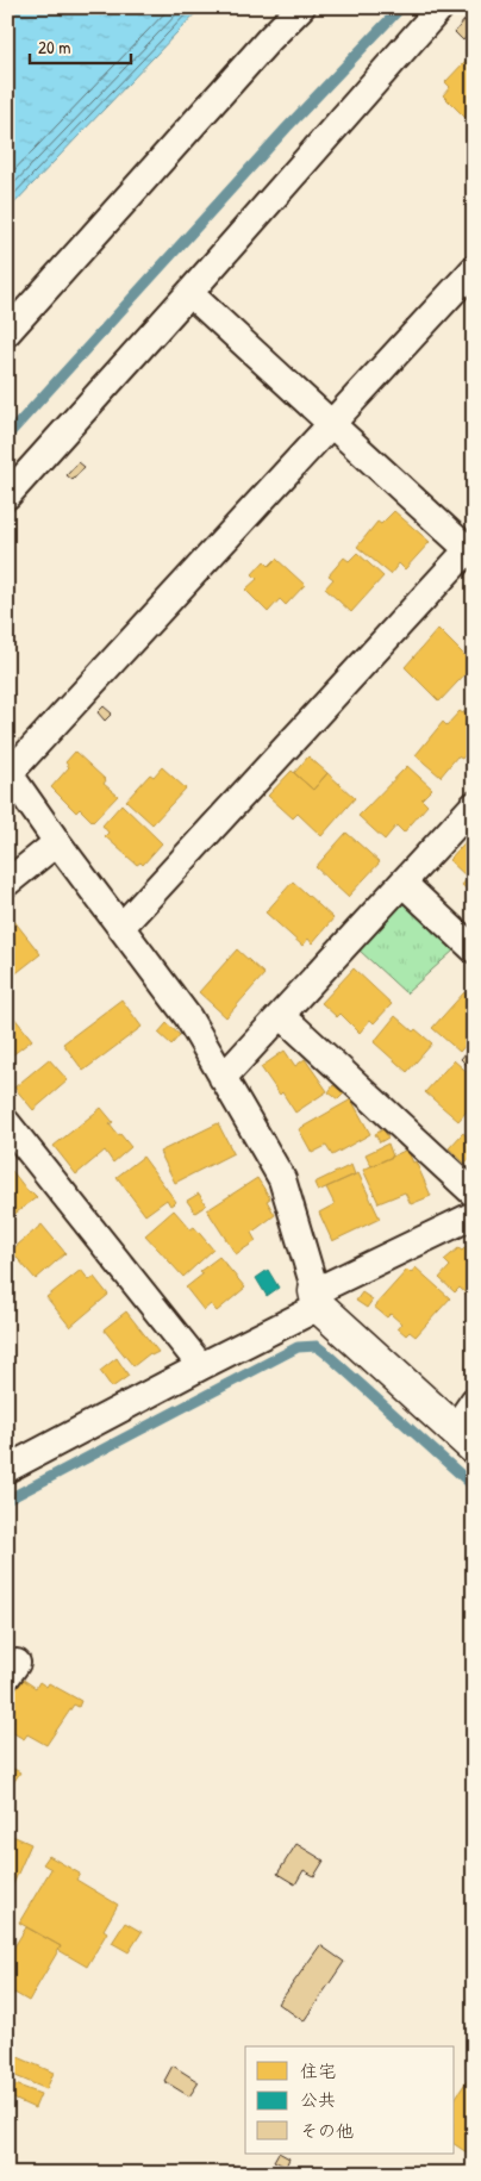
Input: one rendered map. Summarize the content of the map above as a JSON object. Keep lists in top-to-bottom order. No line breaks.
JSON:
{"legend":["住宅","公共","その他"],"scale_bar":"20 m"}
